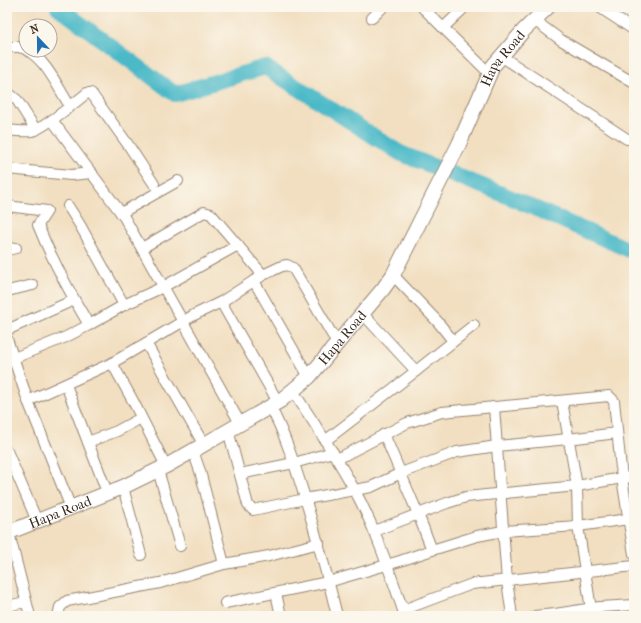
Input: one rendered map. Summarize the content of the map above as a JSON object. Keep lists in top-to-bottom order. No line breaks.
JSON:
{"streets":{"street":["Hapa Road"]},"north":"top"}
